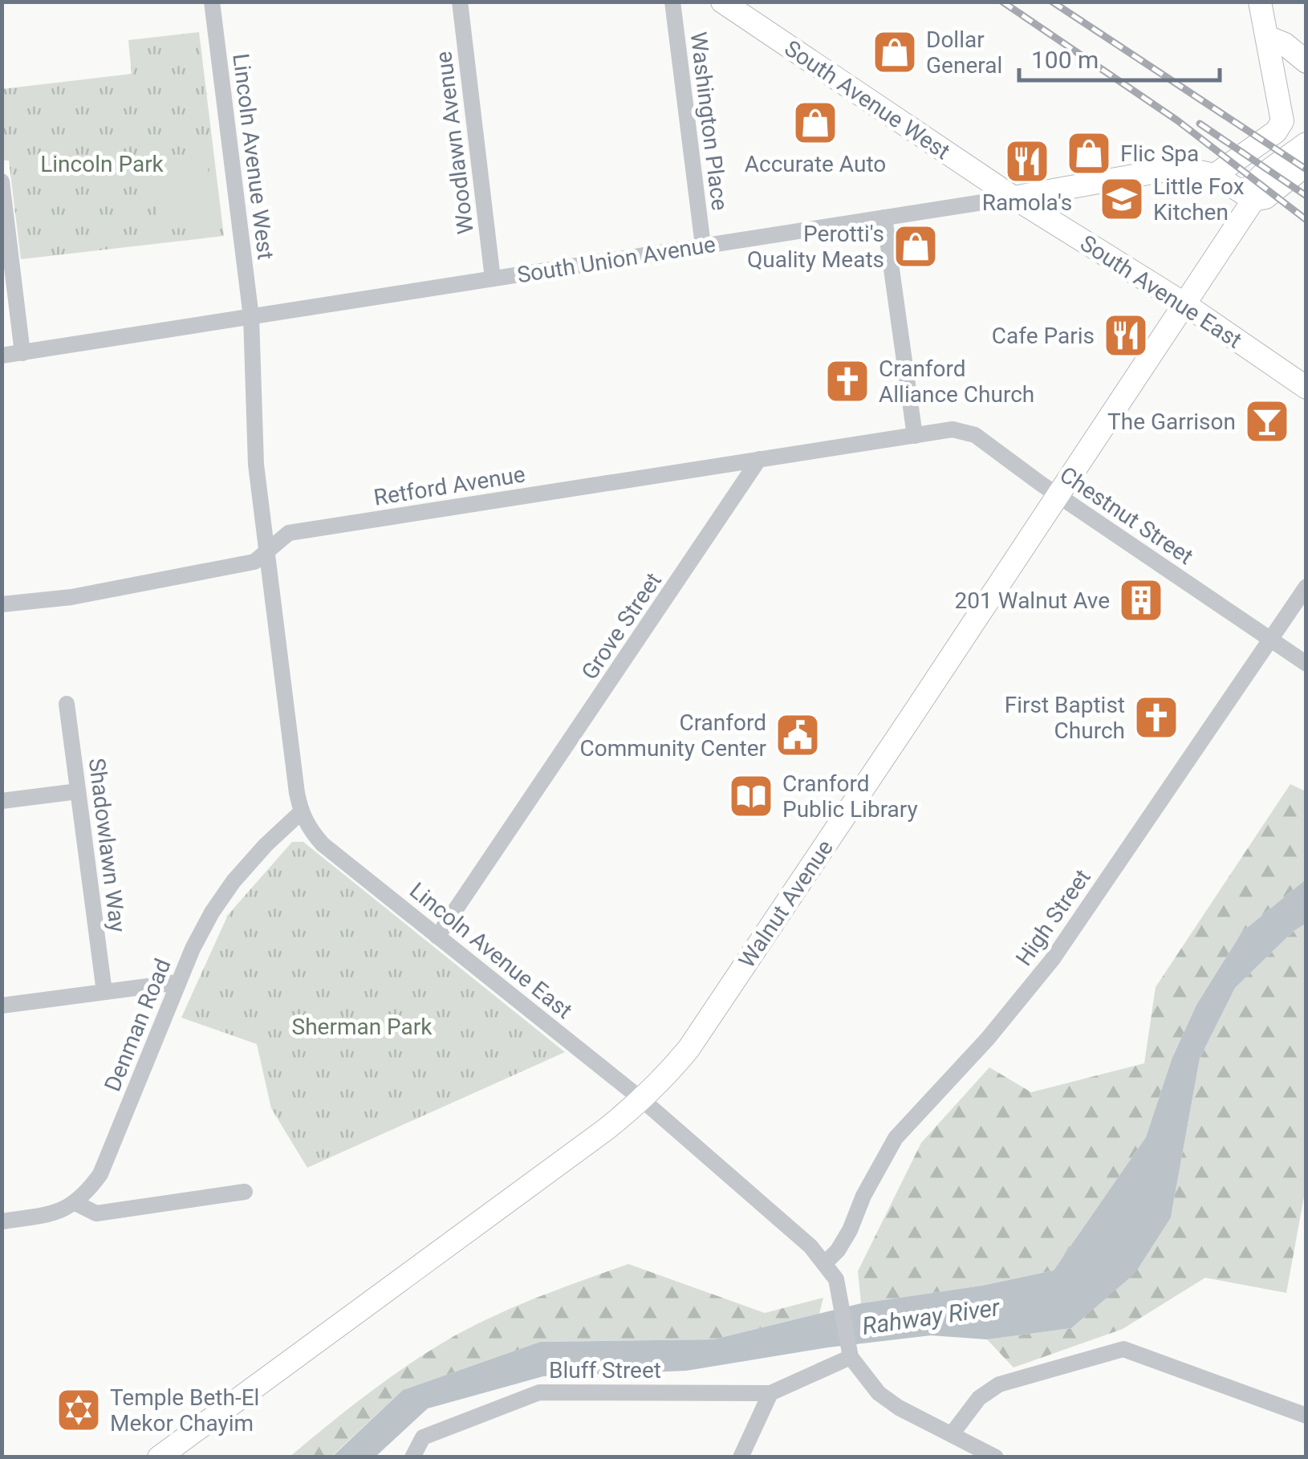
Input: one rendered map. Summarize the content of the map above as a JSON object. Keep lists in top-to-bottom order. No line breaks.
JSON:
{"streets":{"street":["South Avenue West","Washington Place","Woodlawn Avenue","Lincoln Avenue West","South Union Avenue","South Avenue East","Retford Avenue","Chestnut Street","Grove Street","Shadowlawn Way","Walnut Avenue","High Street","Lincoln Avenue East","Denman Road","Bluff Street"]},"crossings":[["South Avenue West","South Union Avenue"],["South Avenue West","South Avenue East"],["Washington Place","South Union Avenue"],["Woodlawn Avenue","South Union Avenue"],["Lincoln Avenue West","South Union Avenue"],["Lincoln Avenue West","Lincoln Avenue East"],["South Union Avenue","South Avenue East"],["South Union Avenue","Lincoln Avenue East"],["South Avenue East","Walnut Avenue"],["Retford Avenue","Chestnut Street"],["Retford Avenue","Grove Street"],["Retford Avenue","Lincoln Avenue East"],["Chestnut Street","Walnut Avenue"],["Chestnut Street","High Street"],["Grove Street","Lincoln Avenue East"],["Walnut Avenue","Lincoln Avenue East"],["High Street","Lincoln Avenue East"],["Lincoln Avenue East","Denman Road"]],"water":["Rahway River"],"parks":["Lincoln Park","Sherman Park"],"places":{"shop":["Dollar General","Accurate Auto","Flic Spa","Perotti's Quality Meats"],"restaurant":["Ramola's","Cafe Paris"],"school or university":["Little Fox Kitchen"],"church":["Cranford Alliance Church","First Baptist Church"],"bar":["The Garrison"],"building":["201 Walnut Ave"],"public building":["Cranford Community Center"],"library":["Cranford Public Library"],"synagogue":["Temple Beth-El Mekor Chayim"]},"scale_bar":"100 m"}
